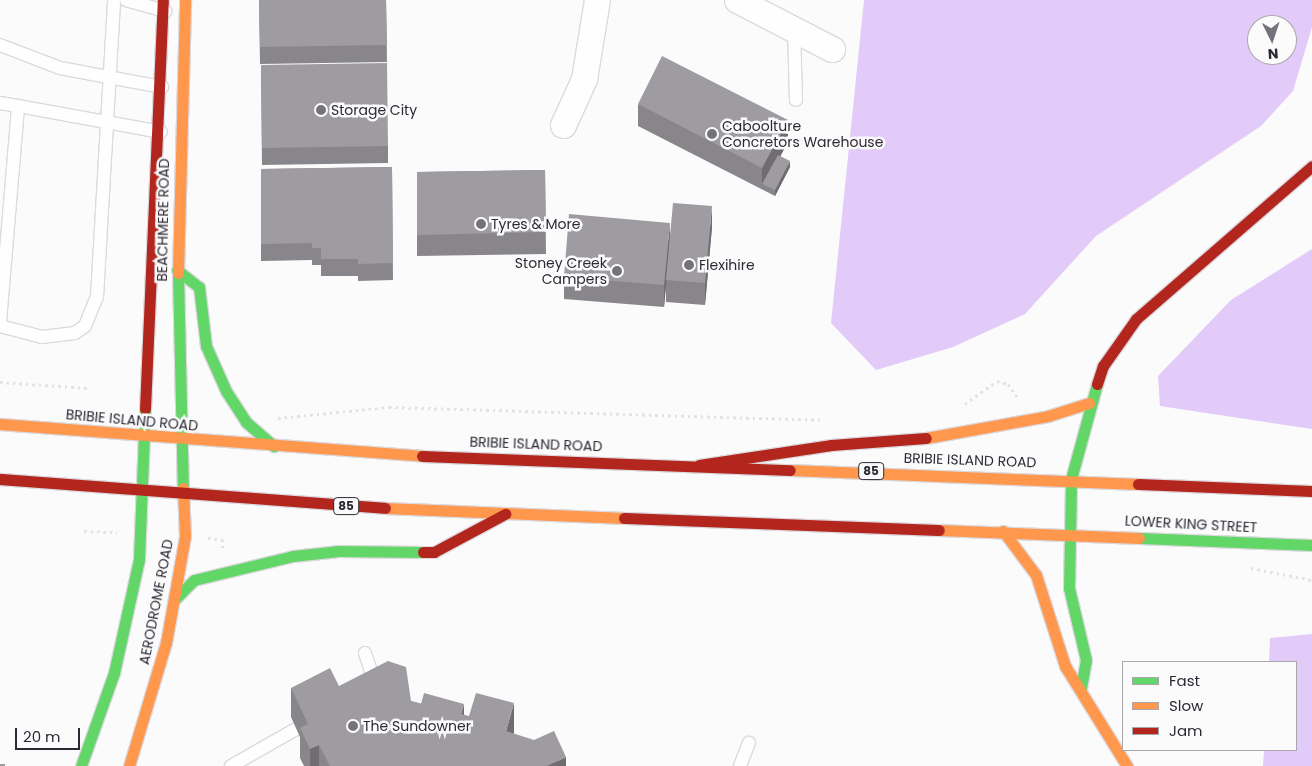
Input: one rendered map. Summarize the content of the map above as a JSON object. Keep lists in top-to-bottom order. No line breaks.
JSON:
{"streets":{"main road":["BEACHMERE ROAD","BRIBIE ISLAND ROAD","85","LOWER KING STREET","AERODROME ROAD"]},"crossings":[["BEACHMERE ROAD","BRIBIE ISLAND ROAD"],["BEACHMERE ROAD","AERODROME ROAD"],["BRIBIE ISLAND ROAD","85"],["BRIBIE ISLAND ROAD","AERODROME ROAD"],["85","LOWER KING STREET"],["85","AERODROME ROAD"]],"places":["Storage City","Caboolture Concretors Warehouse","Tyres & More","Flexihire","Stoney Creek Campers","The Sundowner"],"legend":["Fast","Slow","Jam"],"scale_bar":"20 m","north":"bottom"}
